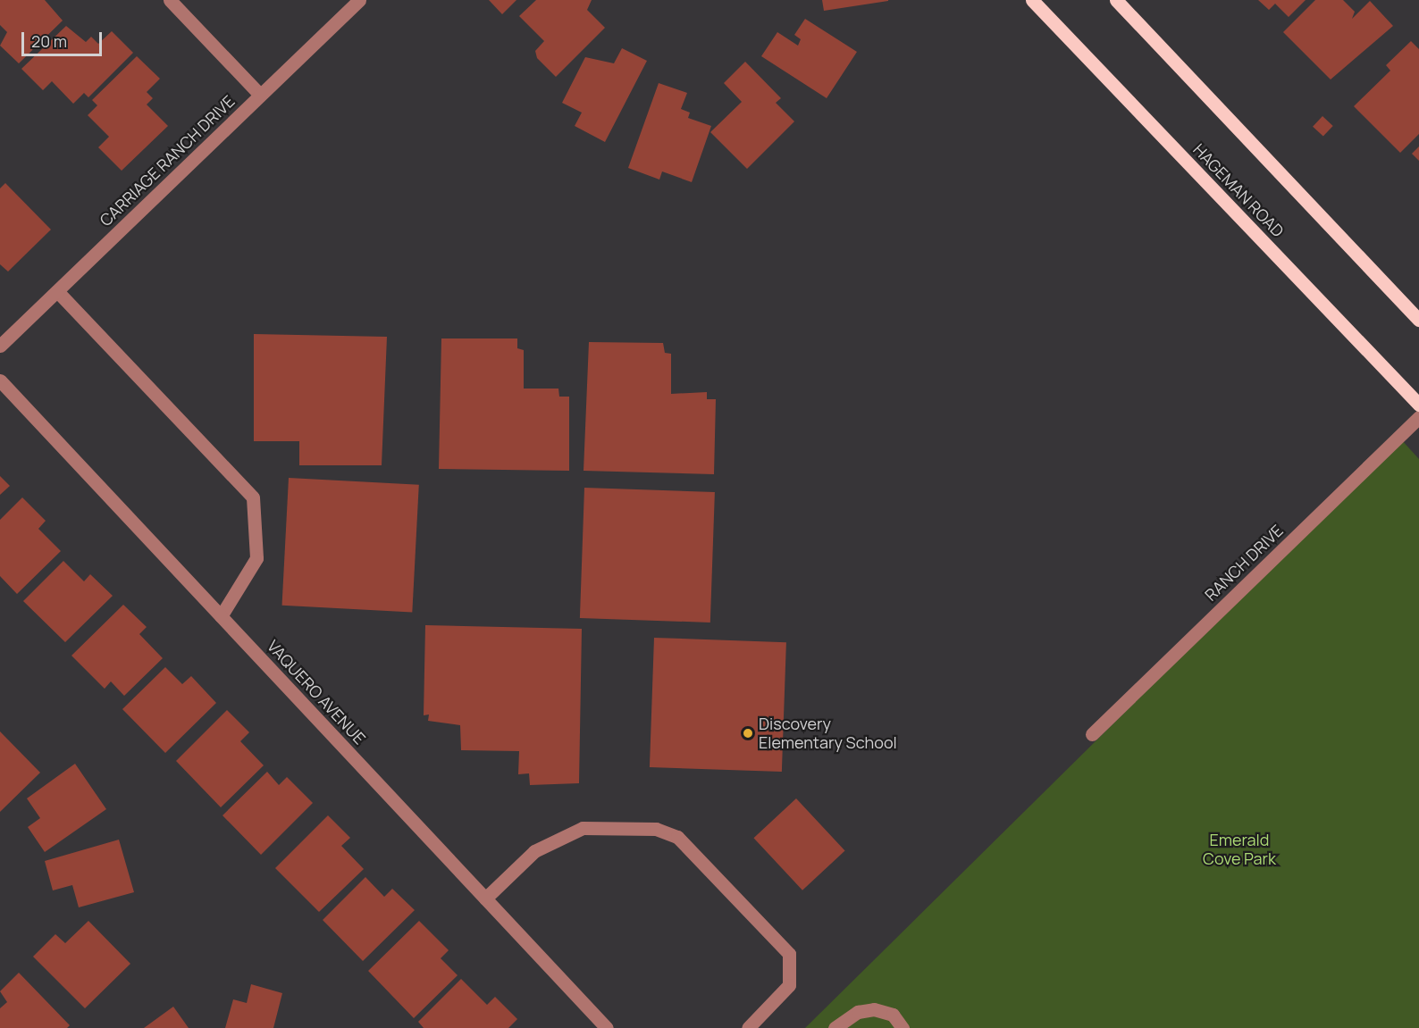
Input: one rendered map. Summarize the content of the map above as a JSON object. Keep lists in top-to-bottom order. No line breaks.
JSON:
{"streets":{"main road":["HAGEMAN ROAD"],"street":["CARRIAGE RANCH DRIVE","RANCH DRIVE","VAQUERO AVENUE"]},"parks":["Emerald Cove Park"],"places":["Discovery Elementary School"],"scale_bar":"20 m"}
